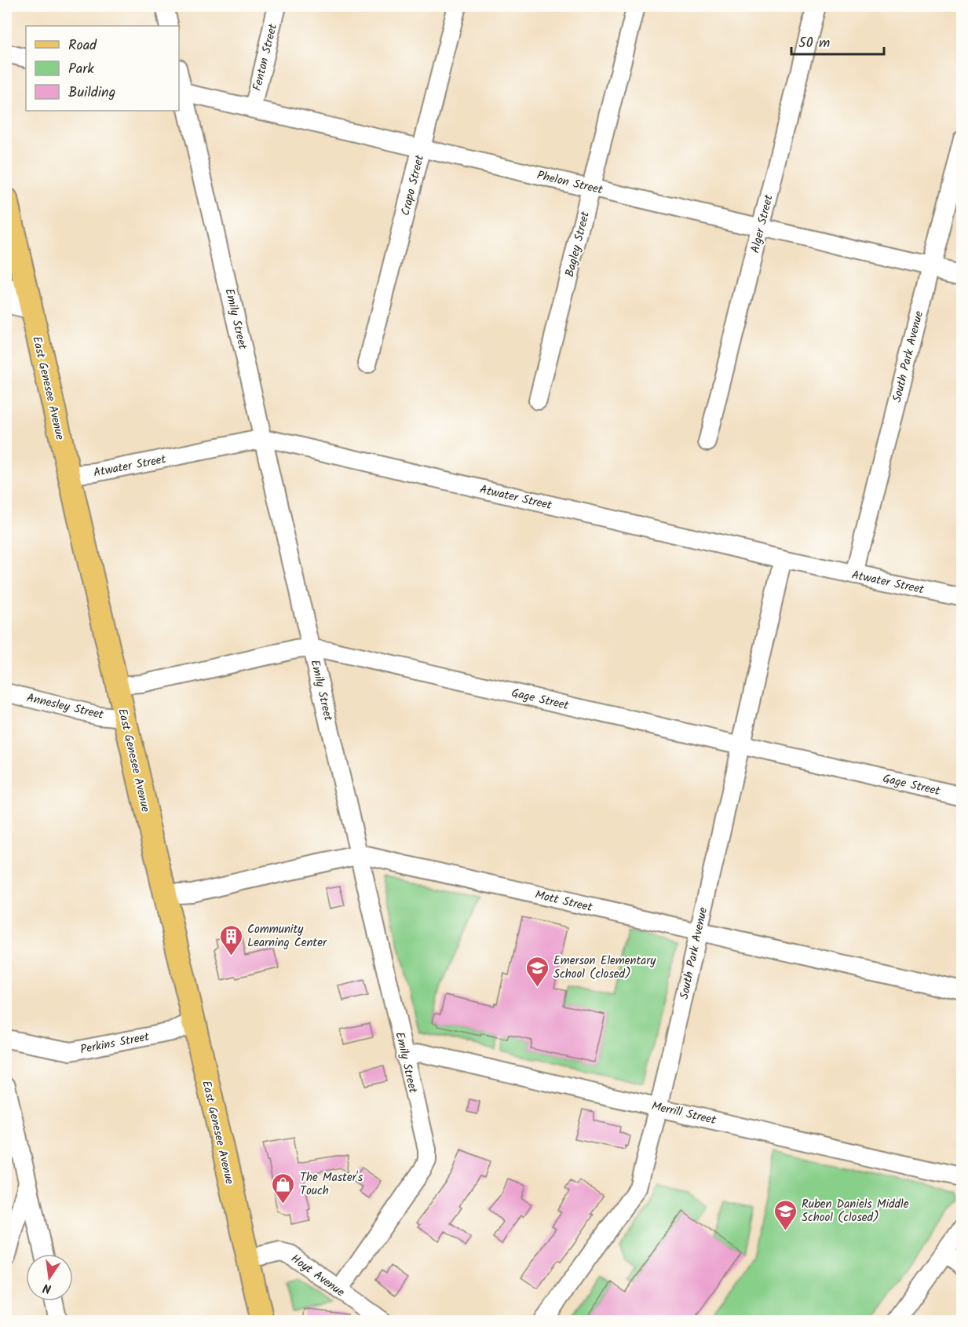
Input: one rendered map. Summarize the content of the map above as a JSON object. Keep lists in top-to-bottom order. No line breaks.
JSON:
{"streets":{"main road":["East Genesee Avenue"],"street":["Fenton Street","Phelon Street","Crapo Street","Alger Street","Bagley Street","Emily Street","South Park Avenue","Atwater Street","Gage Street","Annesley Street","Mott Street","Perkins Street","Merrill Street","Hoyt Avenue"]},"crossings":[["Fenton Street","Phelon Street"],["Phelon Street","Crapo Street"],["Phelon Street","Alger Street"],["Phelon Street","Bagley Street"],["Phelon Street","Emily Street"],["Phelon Street","South Park Avenue"],["Emily Street","Atwater Street"],["Emily Street","Gage Street"],["Emily Street","Mott Street"],["Emily Street","Merrill Street"],["Emily Street","Hoyt Avenue"],["South Park Avenue","Atwater Street"],["South Park Avenue","Gage Street"],["South Park Avenue","Mott Street"],["South Park Avenue","Merrill Street"],["East Genesee Avenue","Atwater Street"],["East Genesee Avenue","Gage Street"],["East Genesee Avenue","Annesley Street"],["East Genesee Avenue","Mott Street"],["East Genesee Avenue","Perkins Street"],["East Genesee Avenue","Hoyt Avenue"]],"places":{"building":["Community Learning Center"],"school or university":["Emerson Elementary School (closed)","Ruben Daniels Middle School (closed)"],"shop":["The Master's Touch"]},"legend":["Road","Park","Building"],"scale_bar":"50 m","north":"bottom"}
